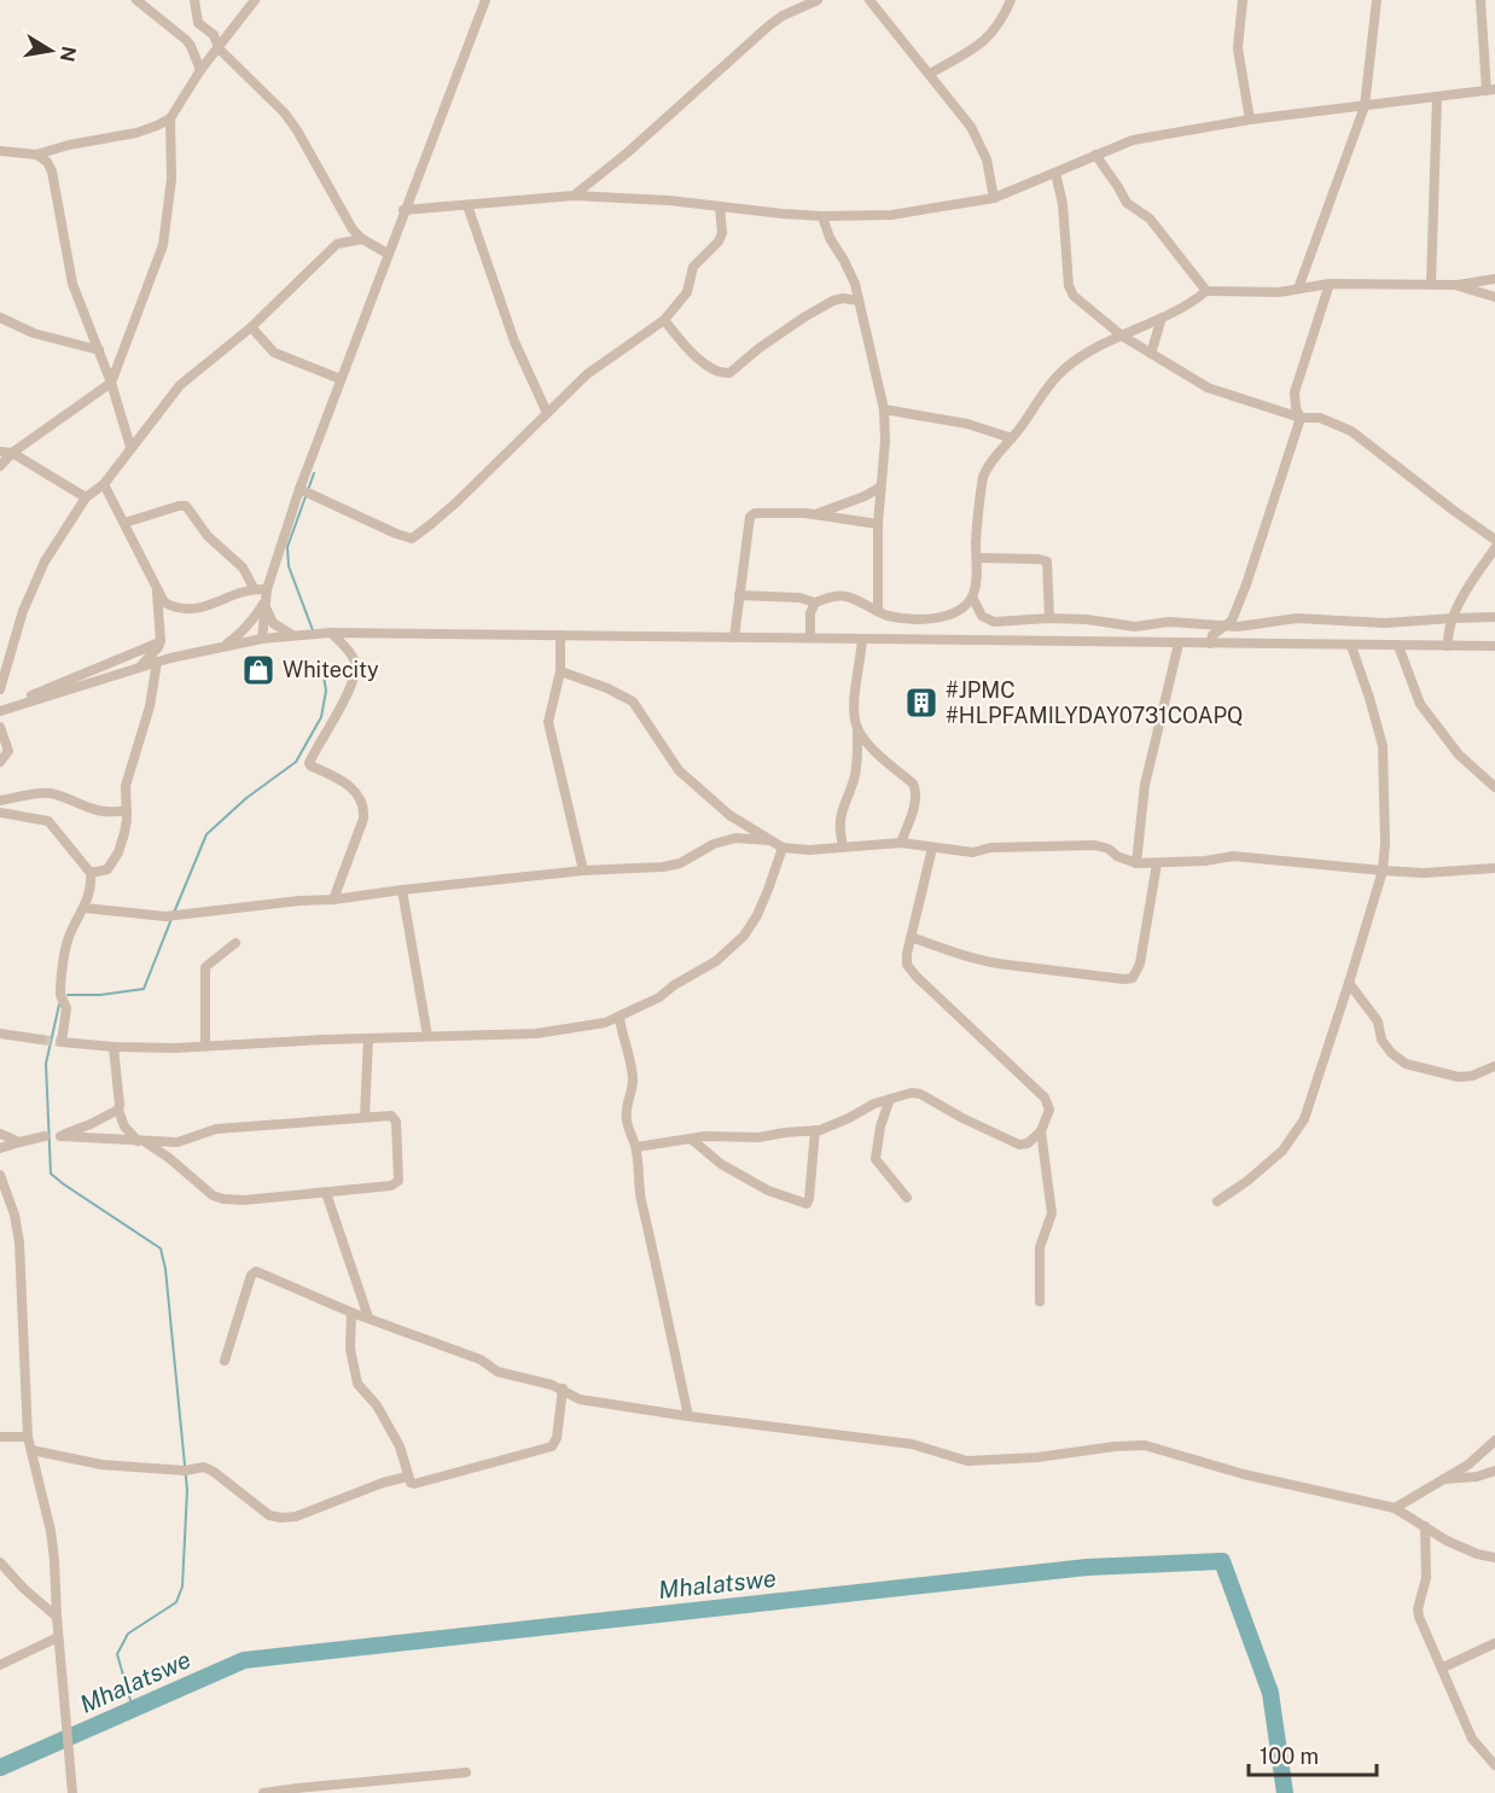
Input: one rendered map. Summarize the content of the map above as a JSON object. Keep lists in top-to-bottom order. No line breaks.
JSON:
{"water":["Mhalatswe"],"places":{"shop":["Whitecity"],"building":["#JPMC #HLPFAMILYDAY0731COAPQ"]},"scale_bar":"100 m","north":"right"}
